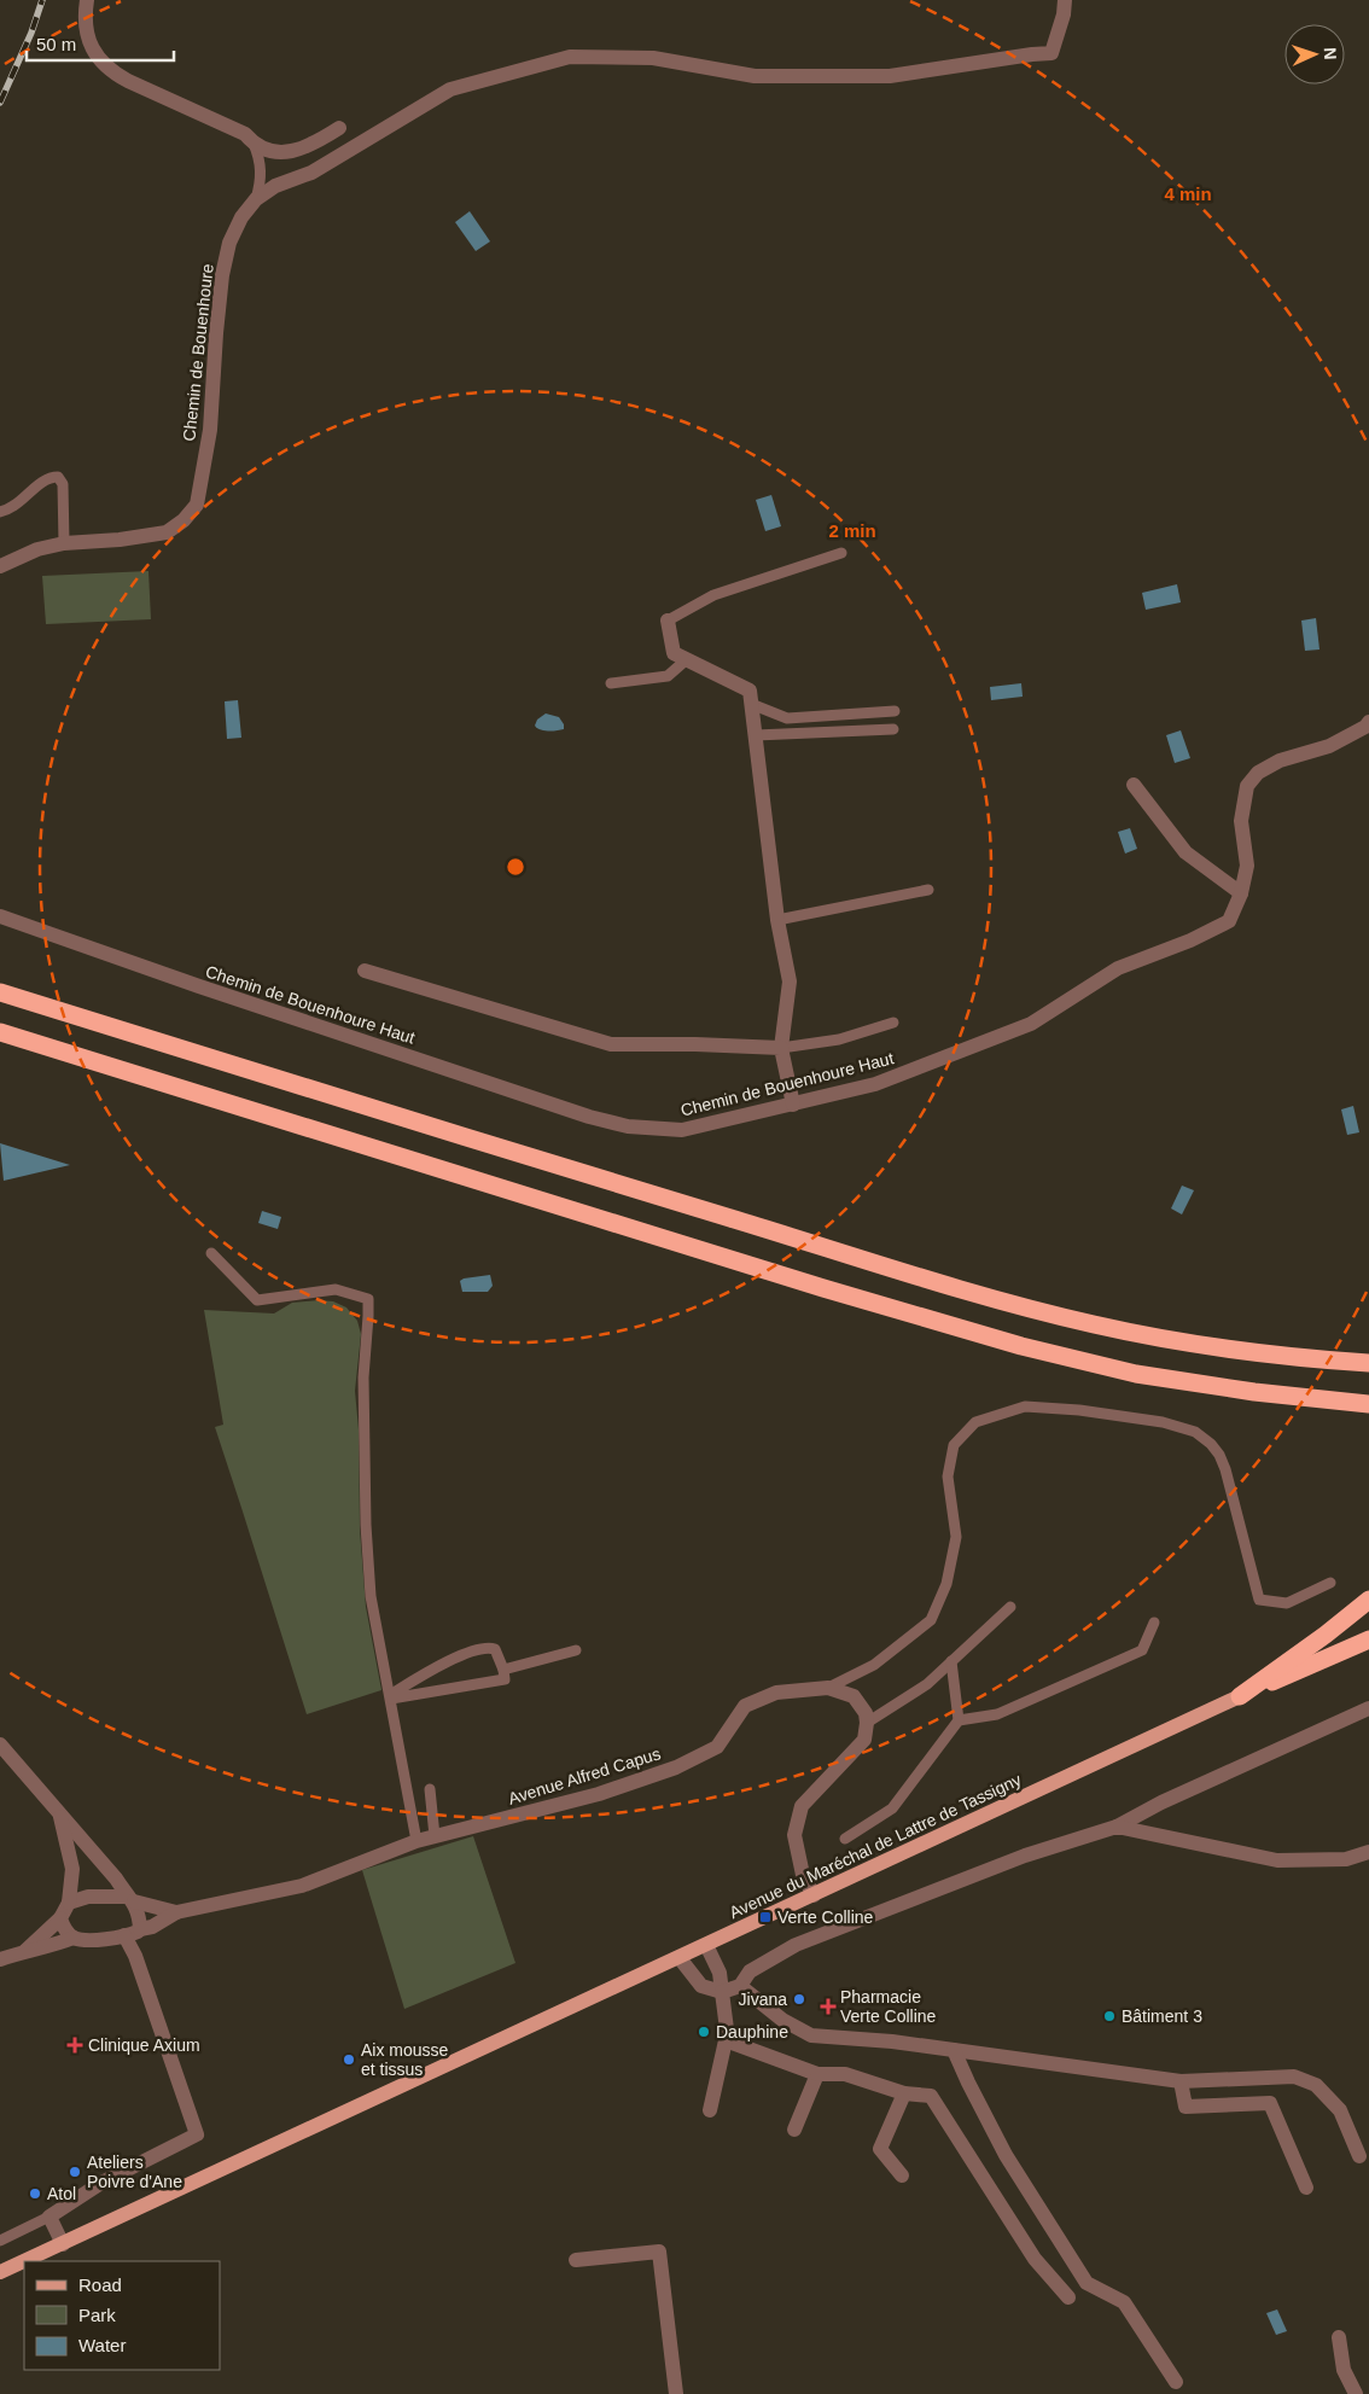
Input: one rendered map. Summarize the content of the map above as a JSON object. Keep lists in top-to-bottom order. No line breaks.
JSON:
{"streets":{"main road":["Avenue du Maréchal de Lattre de Tassigny"],"street":["Chemin de Bouenhoure","Chemin de Bouenhoure Haut","Avenue Alfred Capus"]},"places":{"transit":["Verte Colline"],"other":["Jivana","Bâtiment 3","Dauphine","Aix mousse et tissus","Ateliers Poivre d'Ane","Atol"],"health":["Pharmacie Verte Colline","Clinique Axium"]},"legend":["Road","Park","Water"],"scale_bar":"50 m","north":"right","rings":["4 min","2 min"]}
